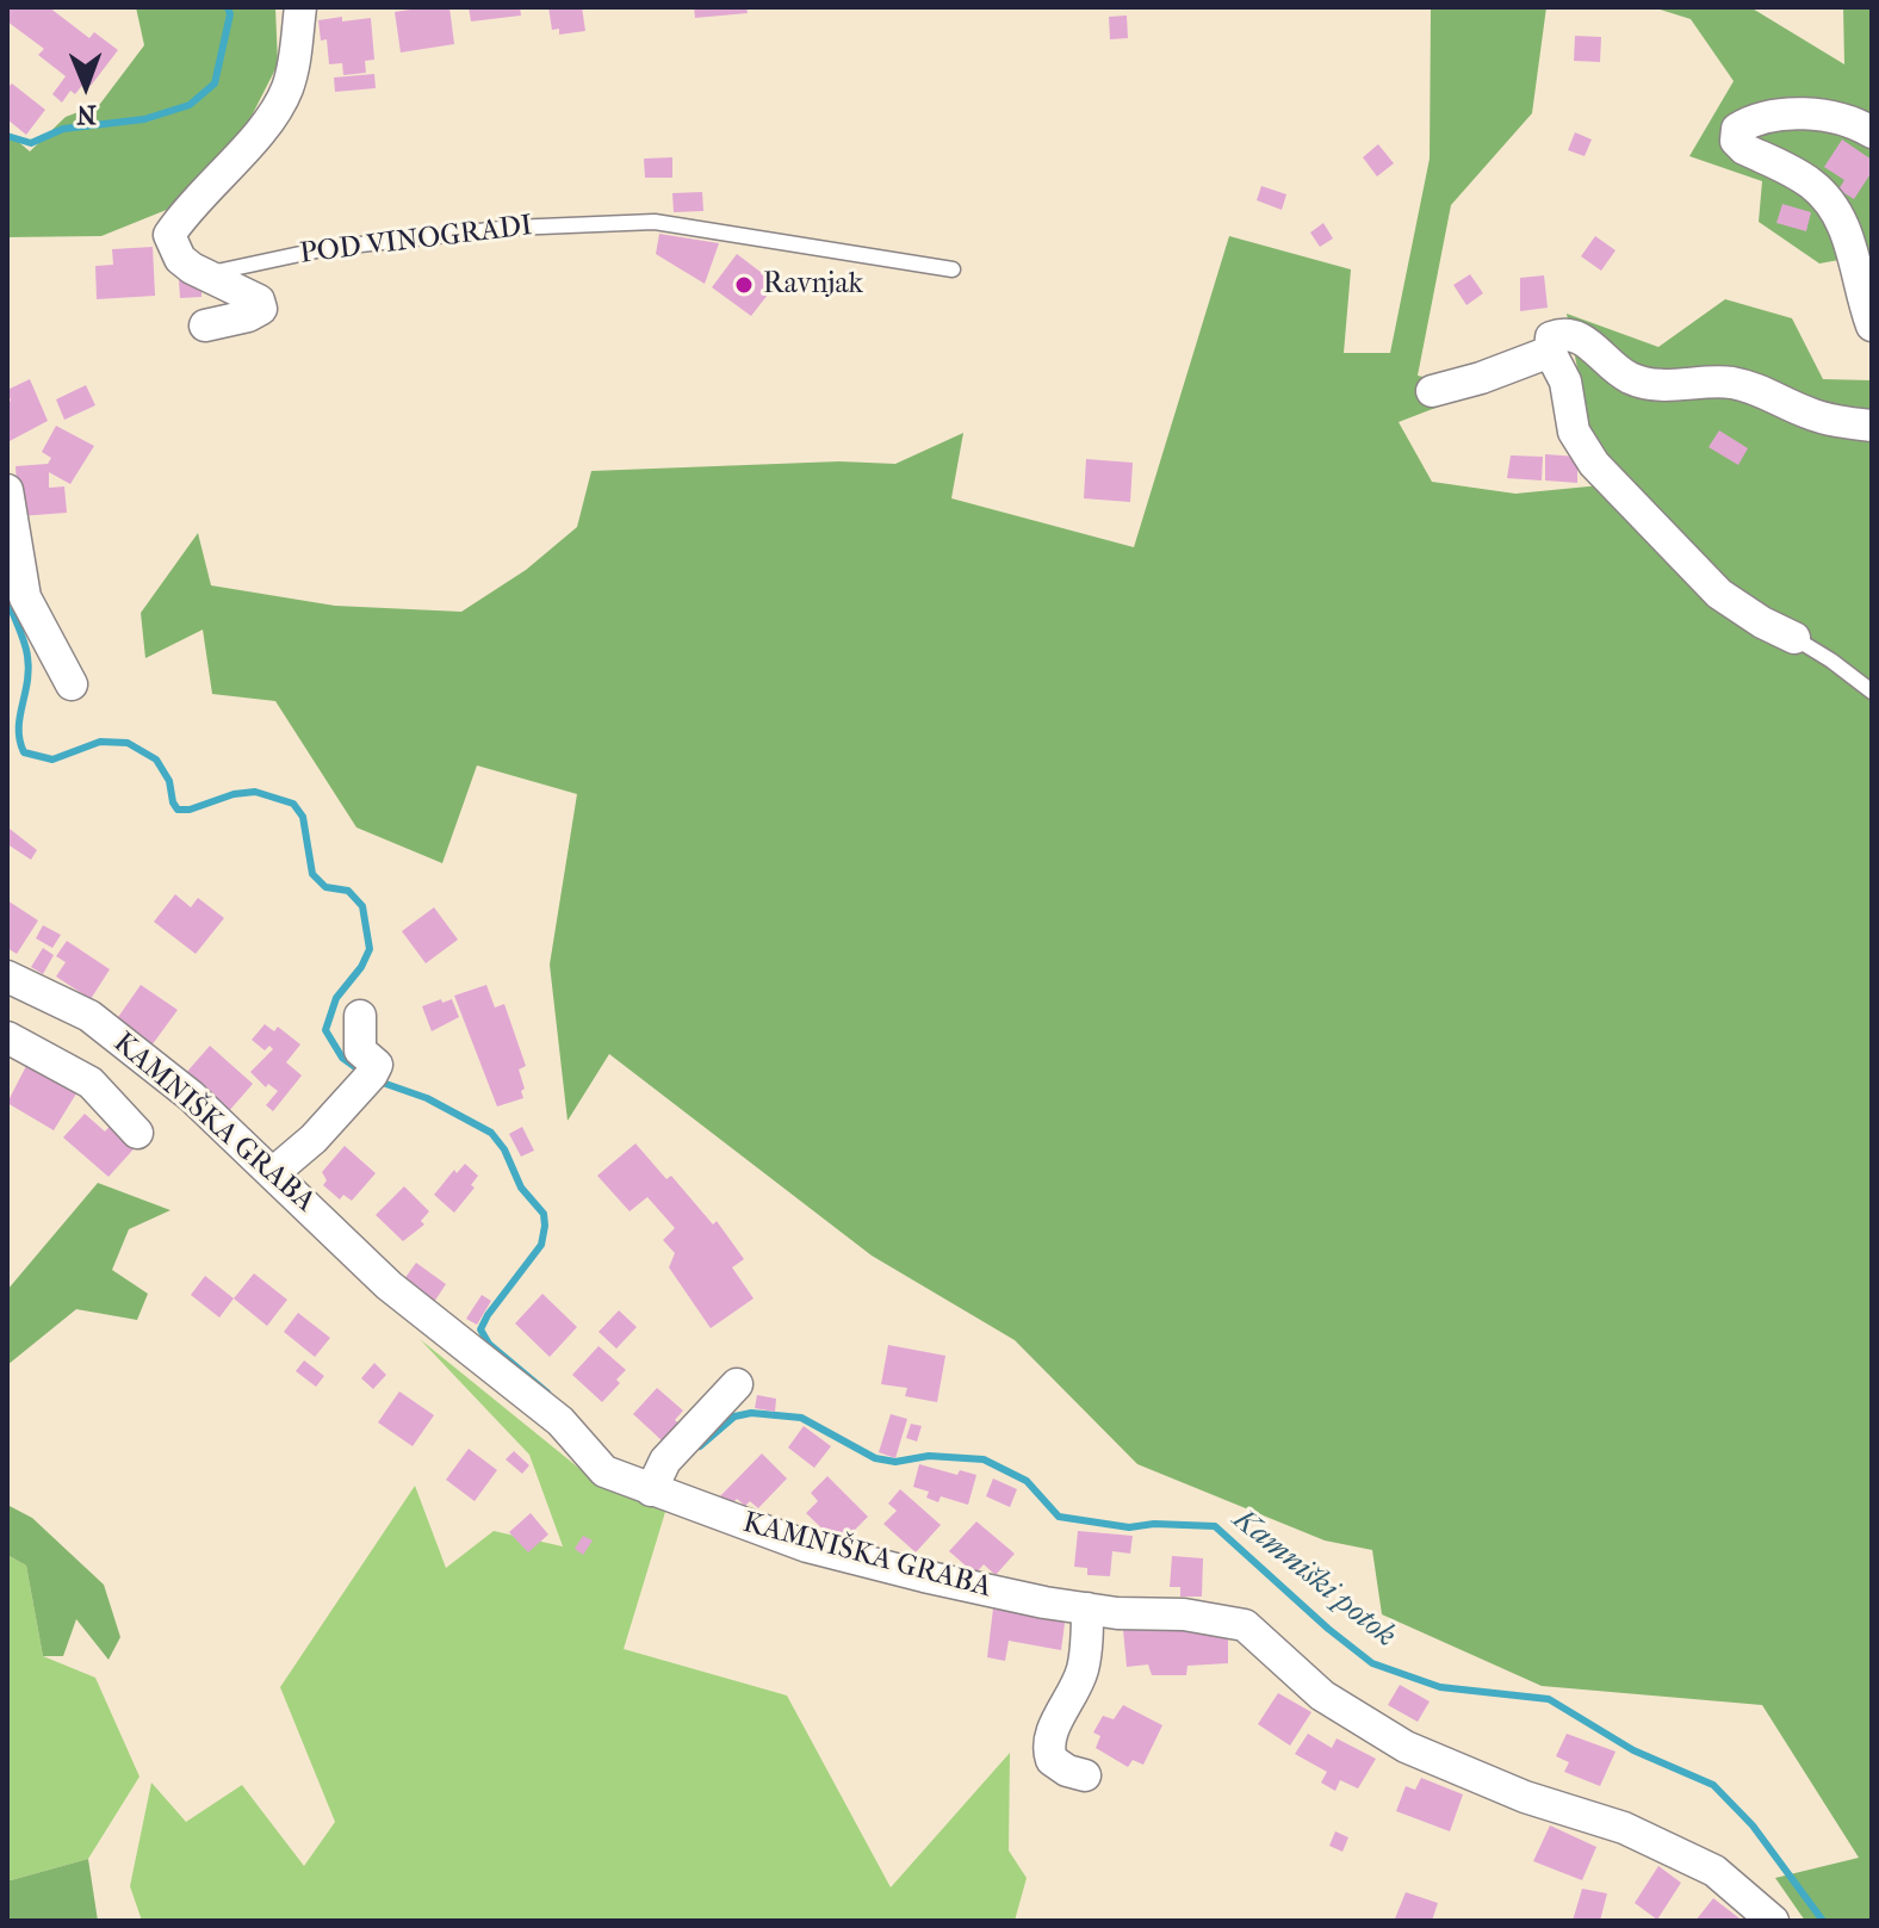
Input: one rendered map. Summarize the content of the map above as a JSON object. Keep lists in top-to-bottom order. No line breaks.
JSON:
{"streets":{"street":["KAMNIŠKA GRABA"],"lane":["POD VINOGRADI"]},"water":["Kamniški potok"],"places":["Ravnjak"],"north":"bottom"}
